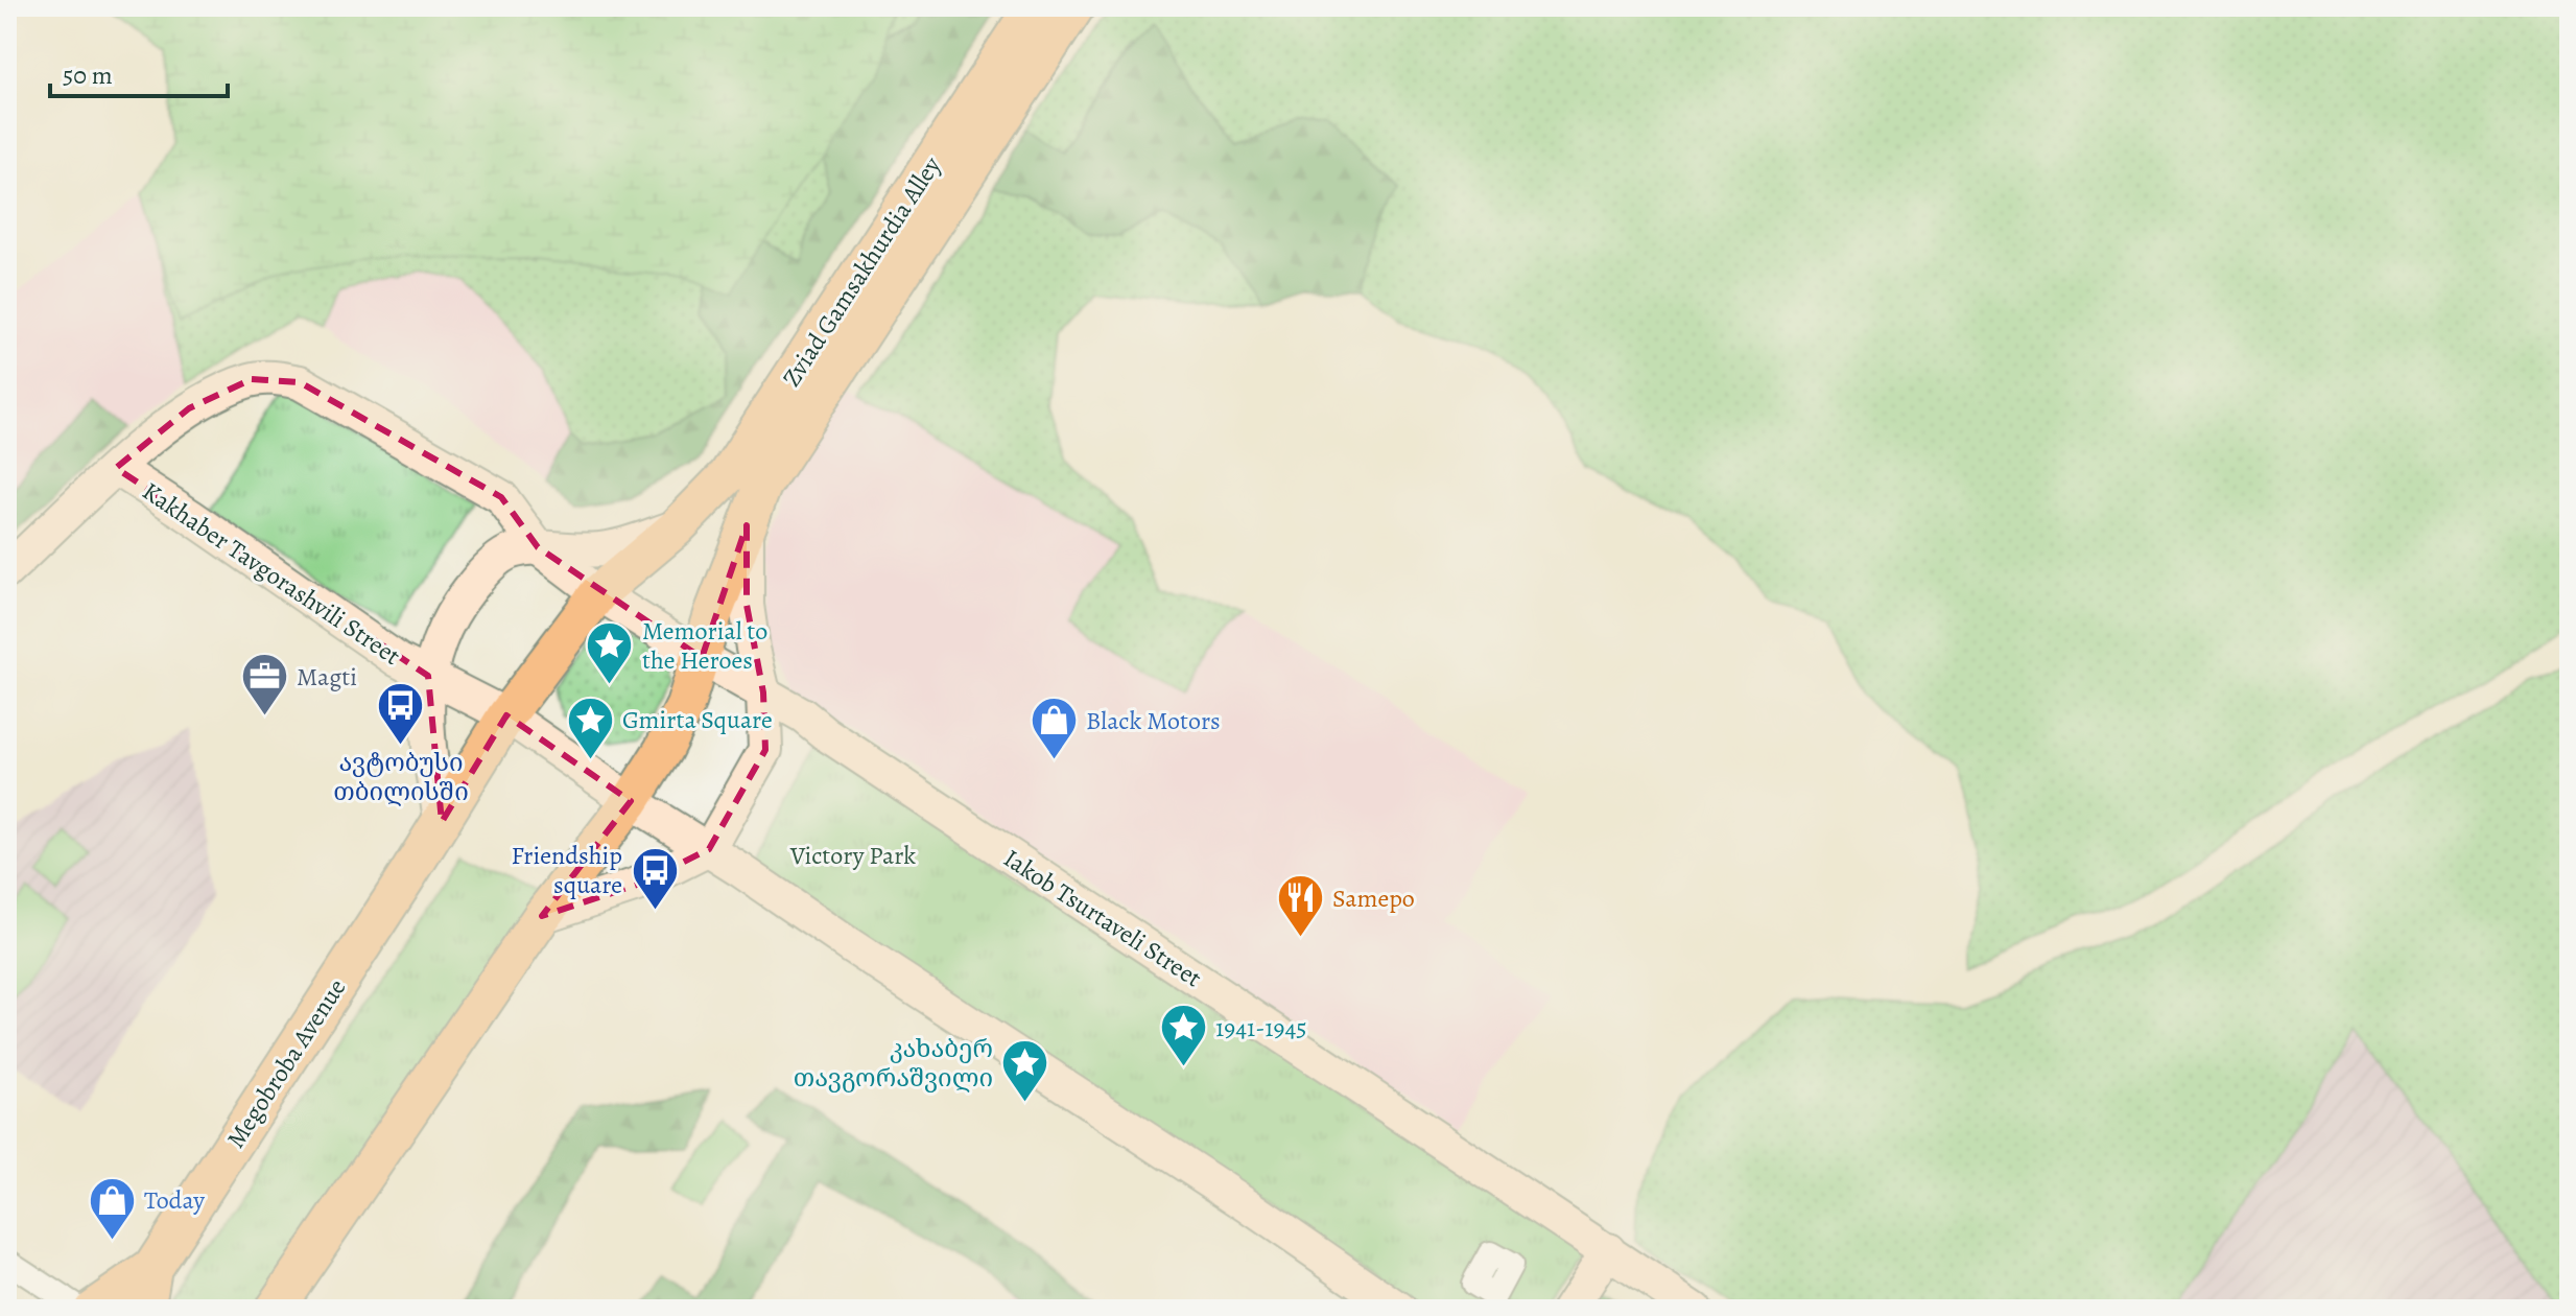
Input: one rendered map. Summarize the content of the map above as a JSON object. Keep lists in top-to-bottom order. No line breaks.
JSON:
{"streets":{"main road":["Zviad Gamsakhurdia Alley","Kakhaber Tavgorashvili Street","Iakob Tsurtaveli Street","Megobroba Avenue"]},"parks":["Victory Park"],"places":{"place":["Memorial to the Heroes","Gmirta Square","1941-1945","კახაბერ თავგორაშვილი"],"office":["Magti"],"bus stop":["ავტობუსი თბილისში","Friendship square"],"shop":["Black Motors","Today"],"restaurant":["Samepo"]},"scale_bar":"50 m"}
